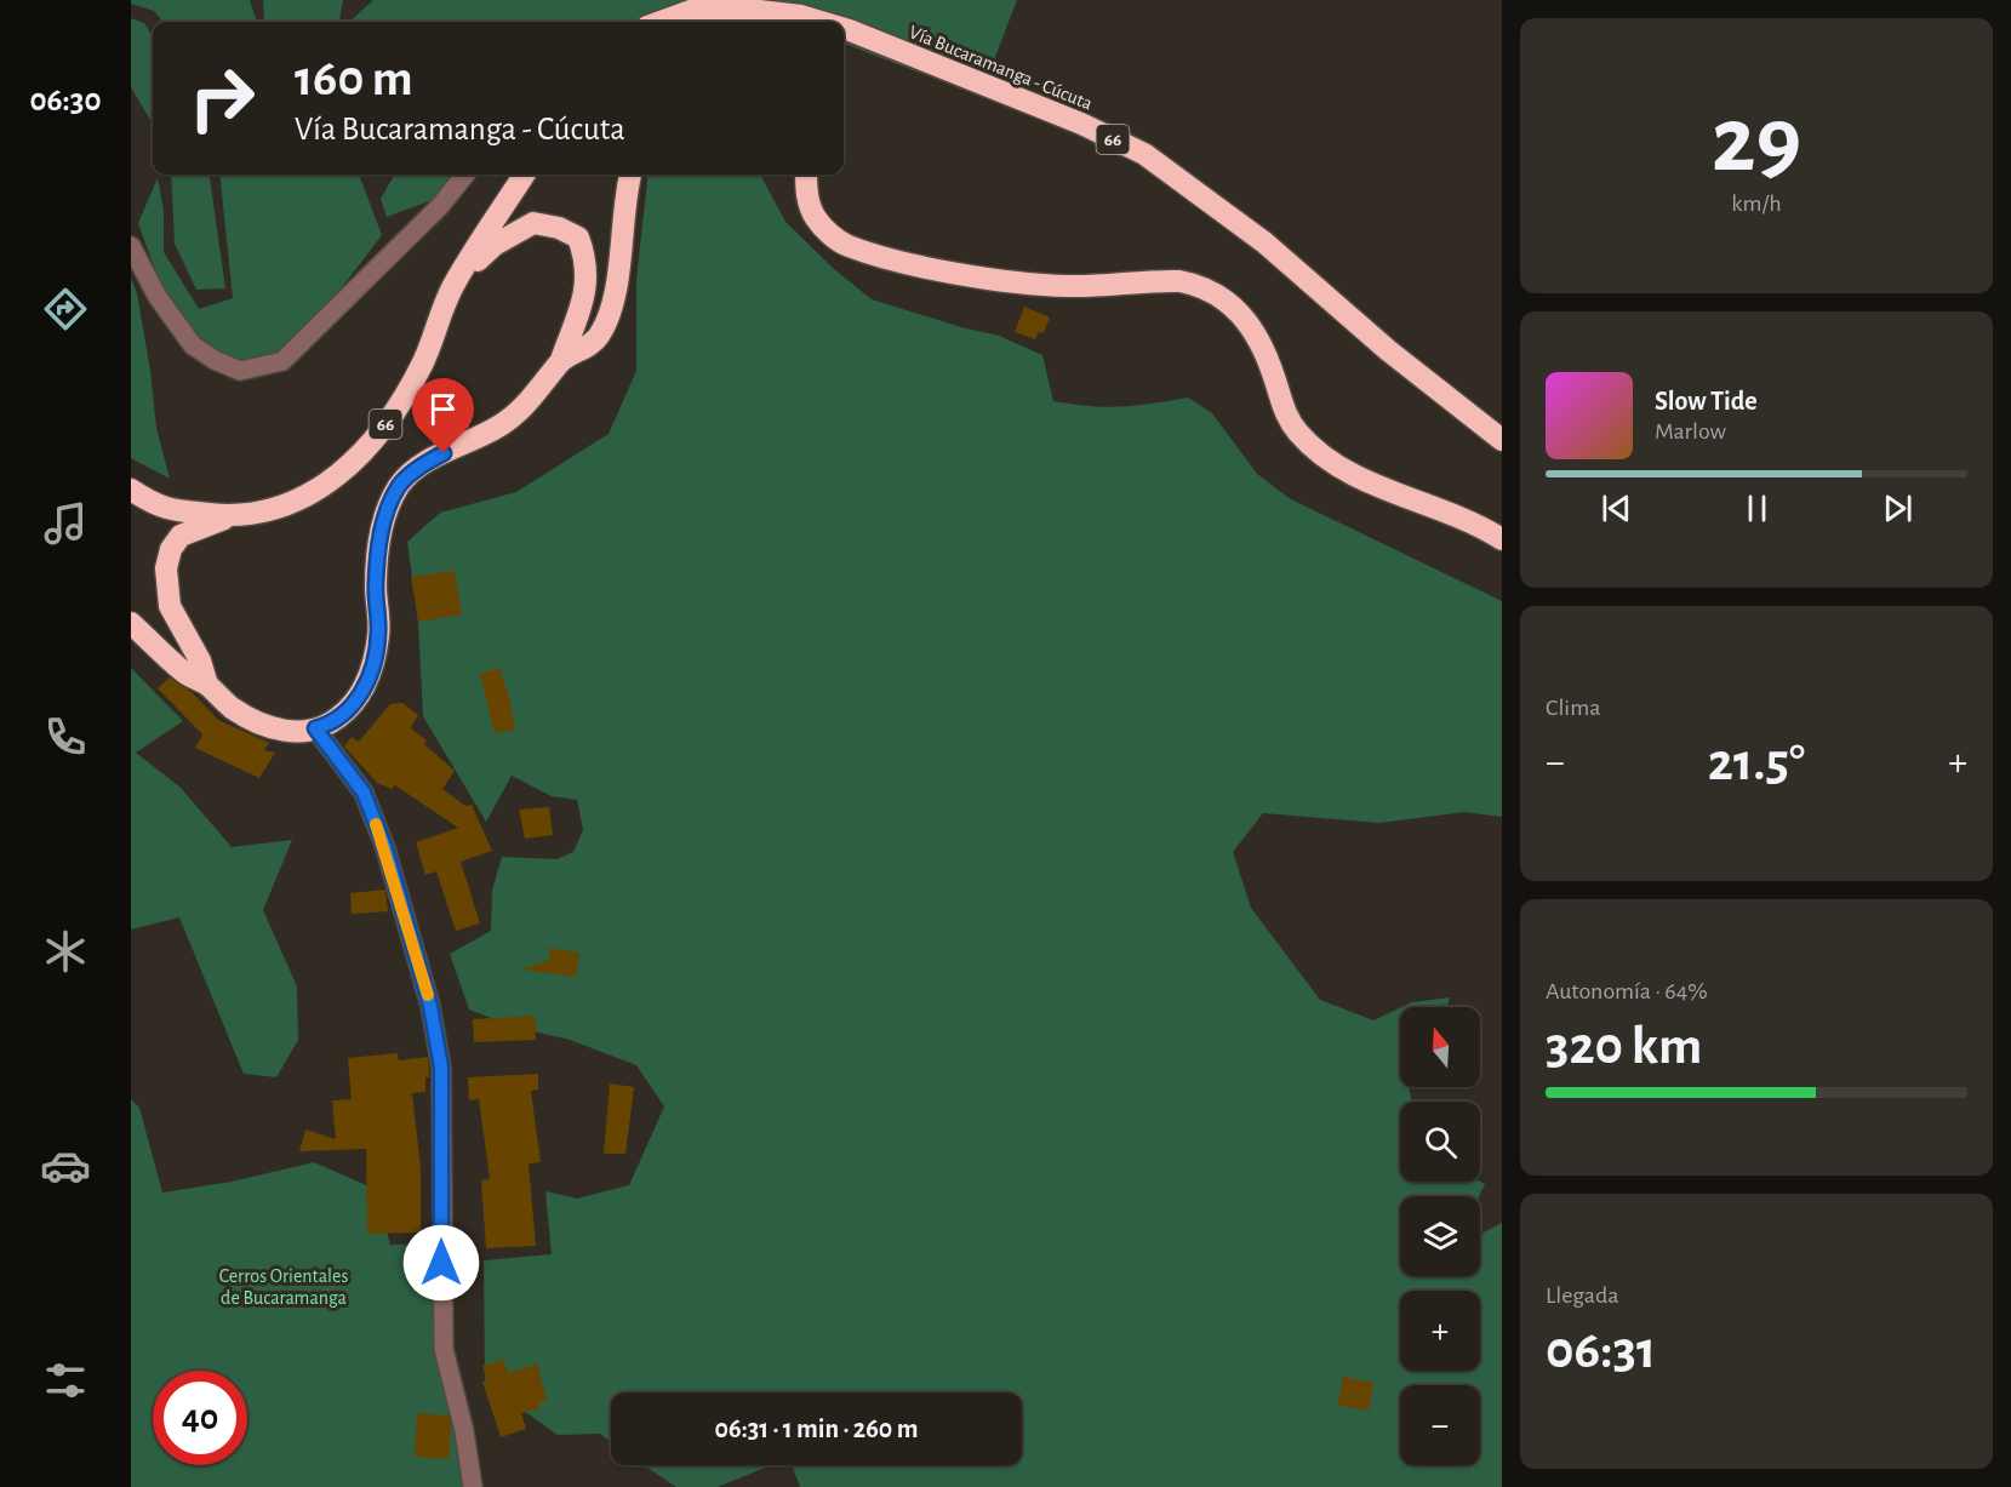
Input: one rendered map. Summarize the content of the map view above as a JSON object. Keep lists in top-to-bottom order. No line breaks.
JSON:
{"streets":{"highway":["Vía Bucaramanga - Cúcuta","66"]},"parks":["Cerros Orientales de Bucaramanga"],"north":"top","page":{"tabs":"06:30","tile":[["29","km/h"],"Clima",["Autonomía · 64%","320 km"],["Llegada","06:31"]],"turn":["160 m","Vía Bucaramanga - Cúcuta"],"song":["Slow Tide","Marlow"],"heat":["−","21.5°","+"],"map_buttons":["+","−"],"limit":"40","trip":"06:31 · 1 min · 260 m"}}
